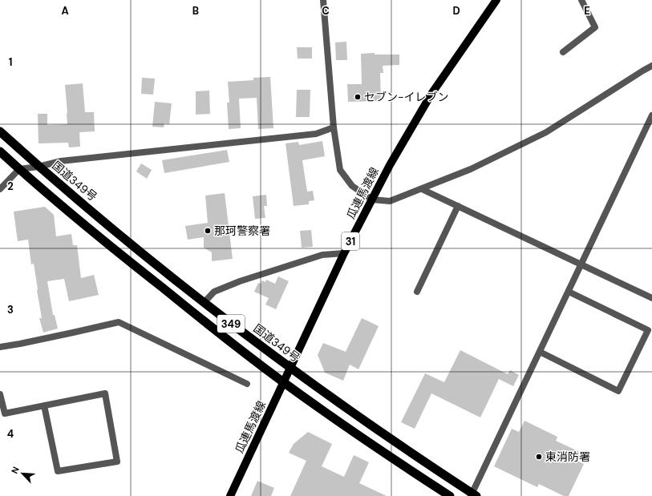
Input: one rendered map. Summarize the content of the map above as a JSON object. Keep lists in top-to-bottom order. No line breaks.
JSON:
{"streets":{"highway":["国道349号","349"],"main road":["瓜連馬渡線","31"]},"crossings":[["国道349号","瓜連馬渡線"],["瓜連馬渡線","349"]],"places":["セブン-イレブン","那珂警察署","東消防署"],"north":"top left","grid":{"columns":["A","B","C","D","E"],"rows":["1","2","3","4"]}}
